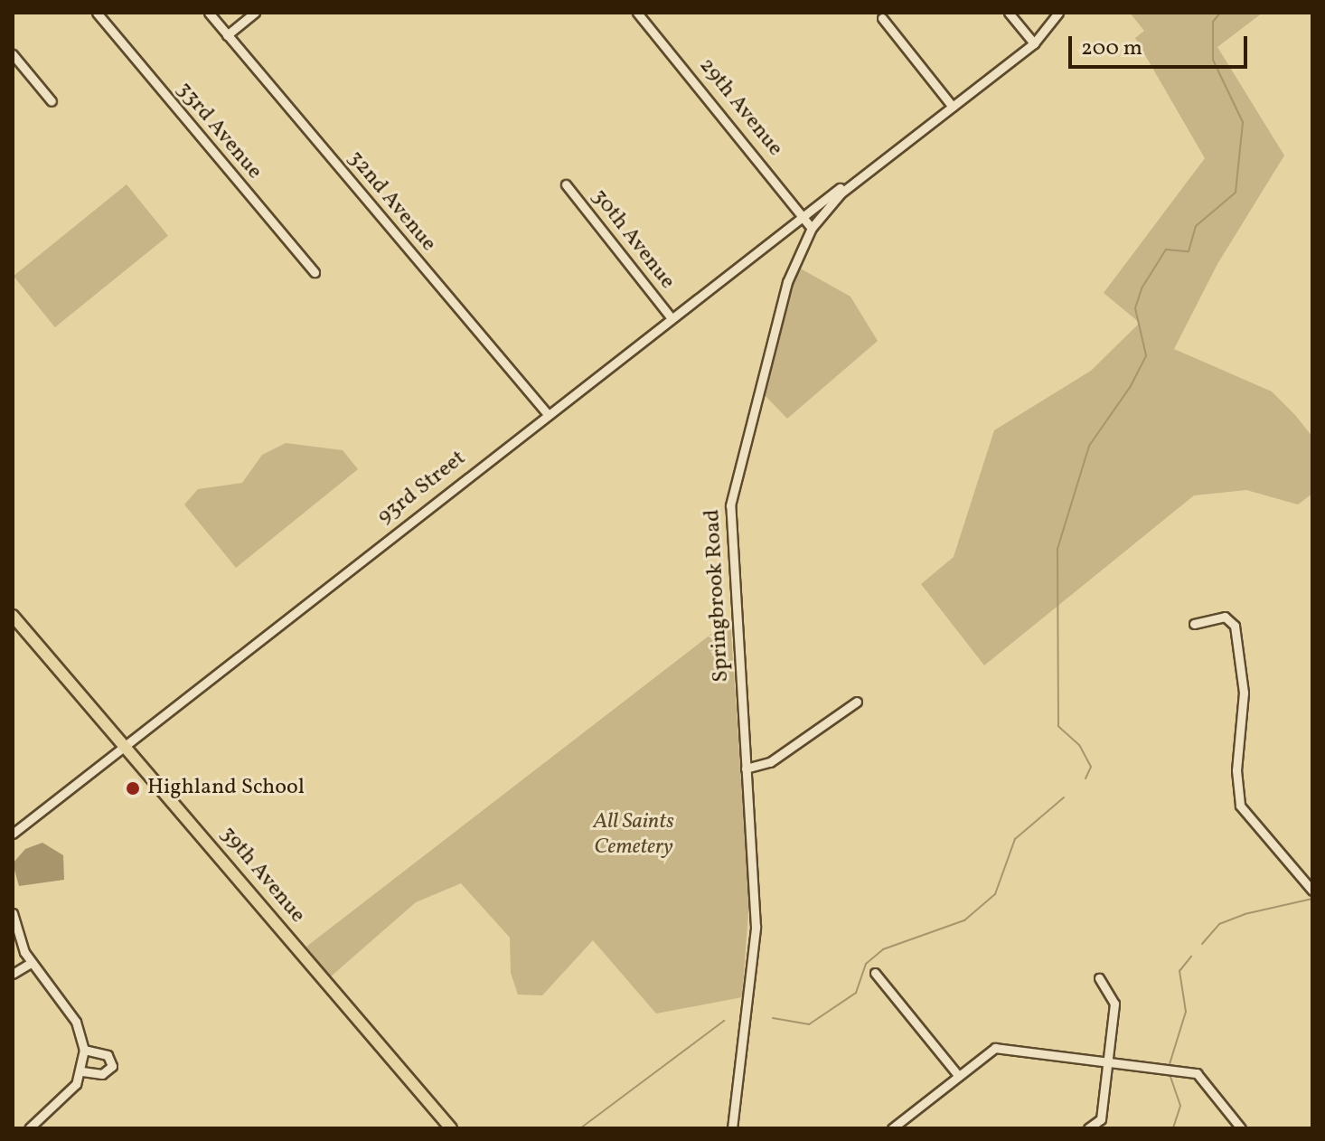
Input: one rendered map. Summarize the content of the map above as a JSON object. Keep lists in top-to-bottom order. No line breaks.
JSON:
{"streets":{"main road":["39th Avenue"],"street":["29th Avenue","33rd Avenue","32nd Avenue","30th Avenue","93rd Street","Springbrook Road"]},"crossings":[["29th Avenue","93rd Street"],["29th Avenue","Springbrook Road"],["32nd Avenue","93rd Street"],["30th Avenue","93rd Street"],["93rd Street","Springbrook Road"],["93rd Street","39th Avenue"]],"parks":["All Saints Cemetery"],"places":["Highland School"],"scale_bar":"200 m"}
